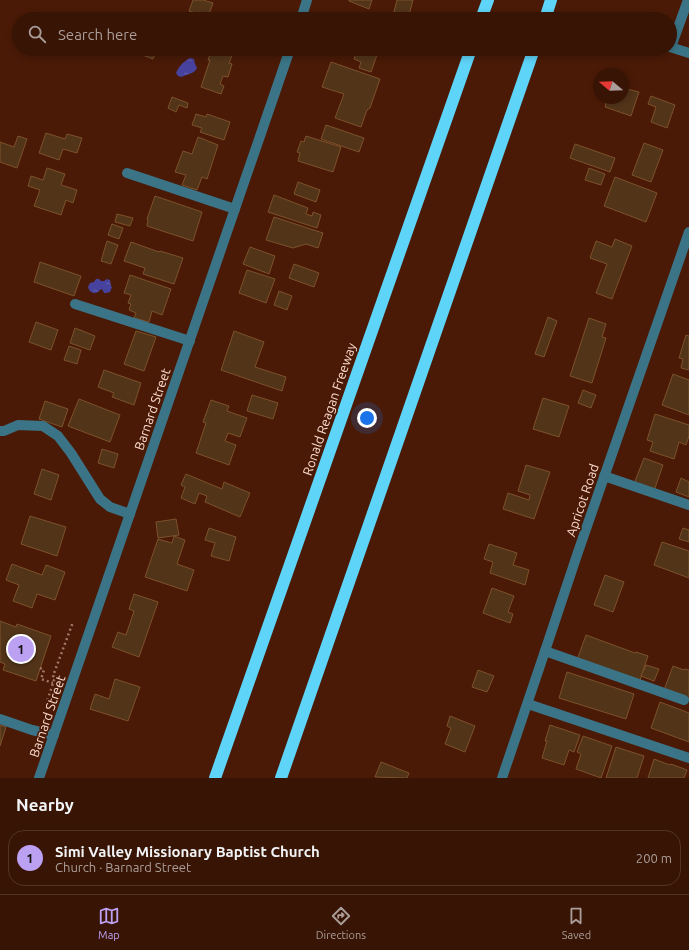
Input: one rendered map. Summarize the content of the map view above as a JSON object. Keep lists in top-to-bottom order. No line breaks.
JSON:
{"streets":{"highway":["Ronald Reagan Freeway"],"street":["Barnard Street","Apricot Road"]},"north":"left","page":{"search":"Search here","pins":"1","heading":"Nearby","list":[{"mark":"1","name":"Simi Valley Missionary Baptist Church","note":"Church · Barnard Street","value":"200 m"}],"nav":["Map","Directions","Saved"]}}
